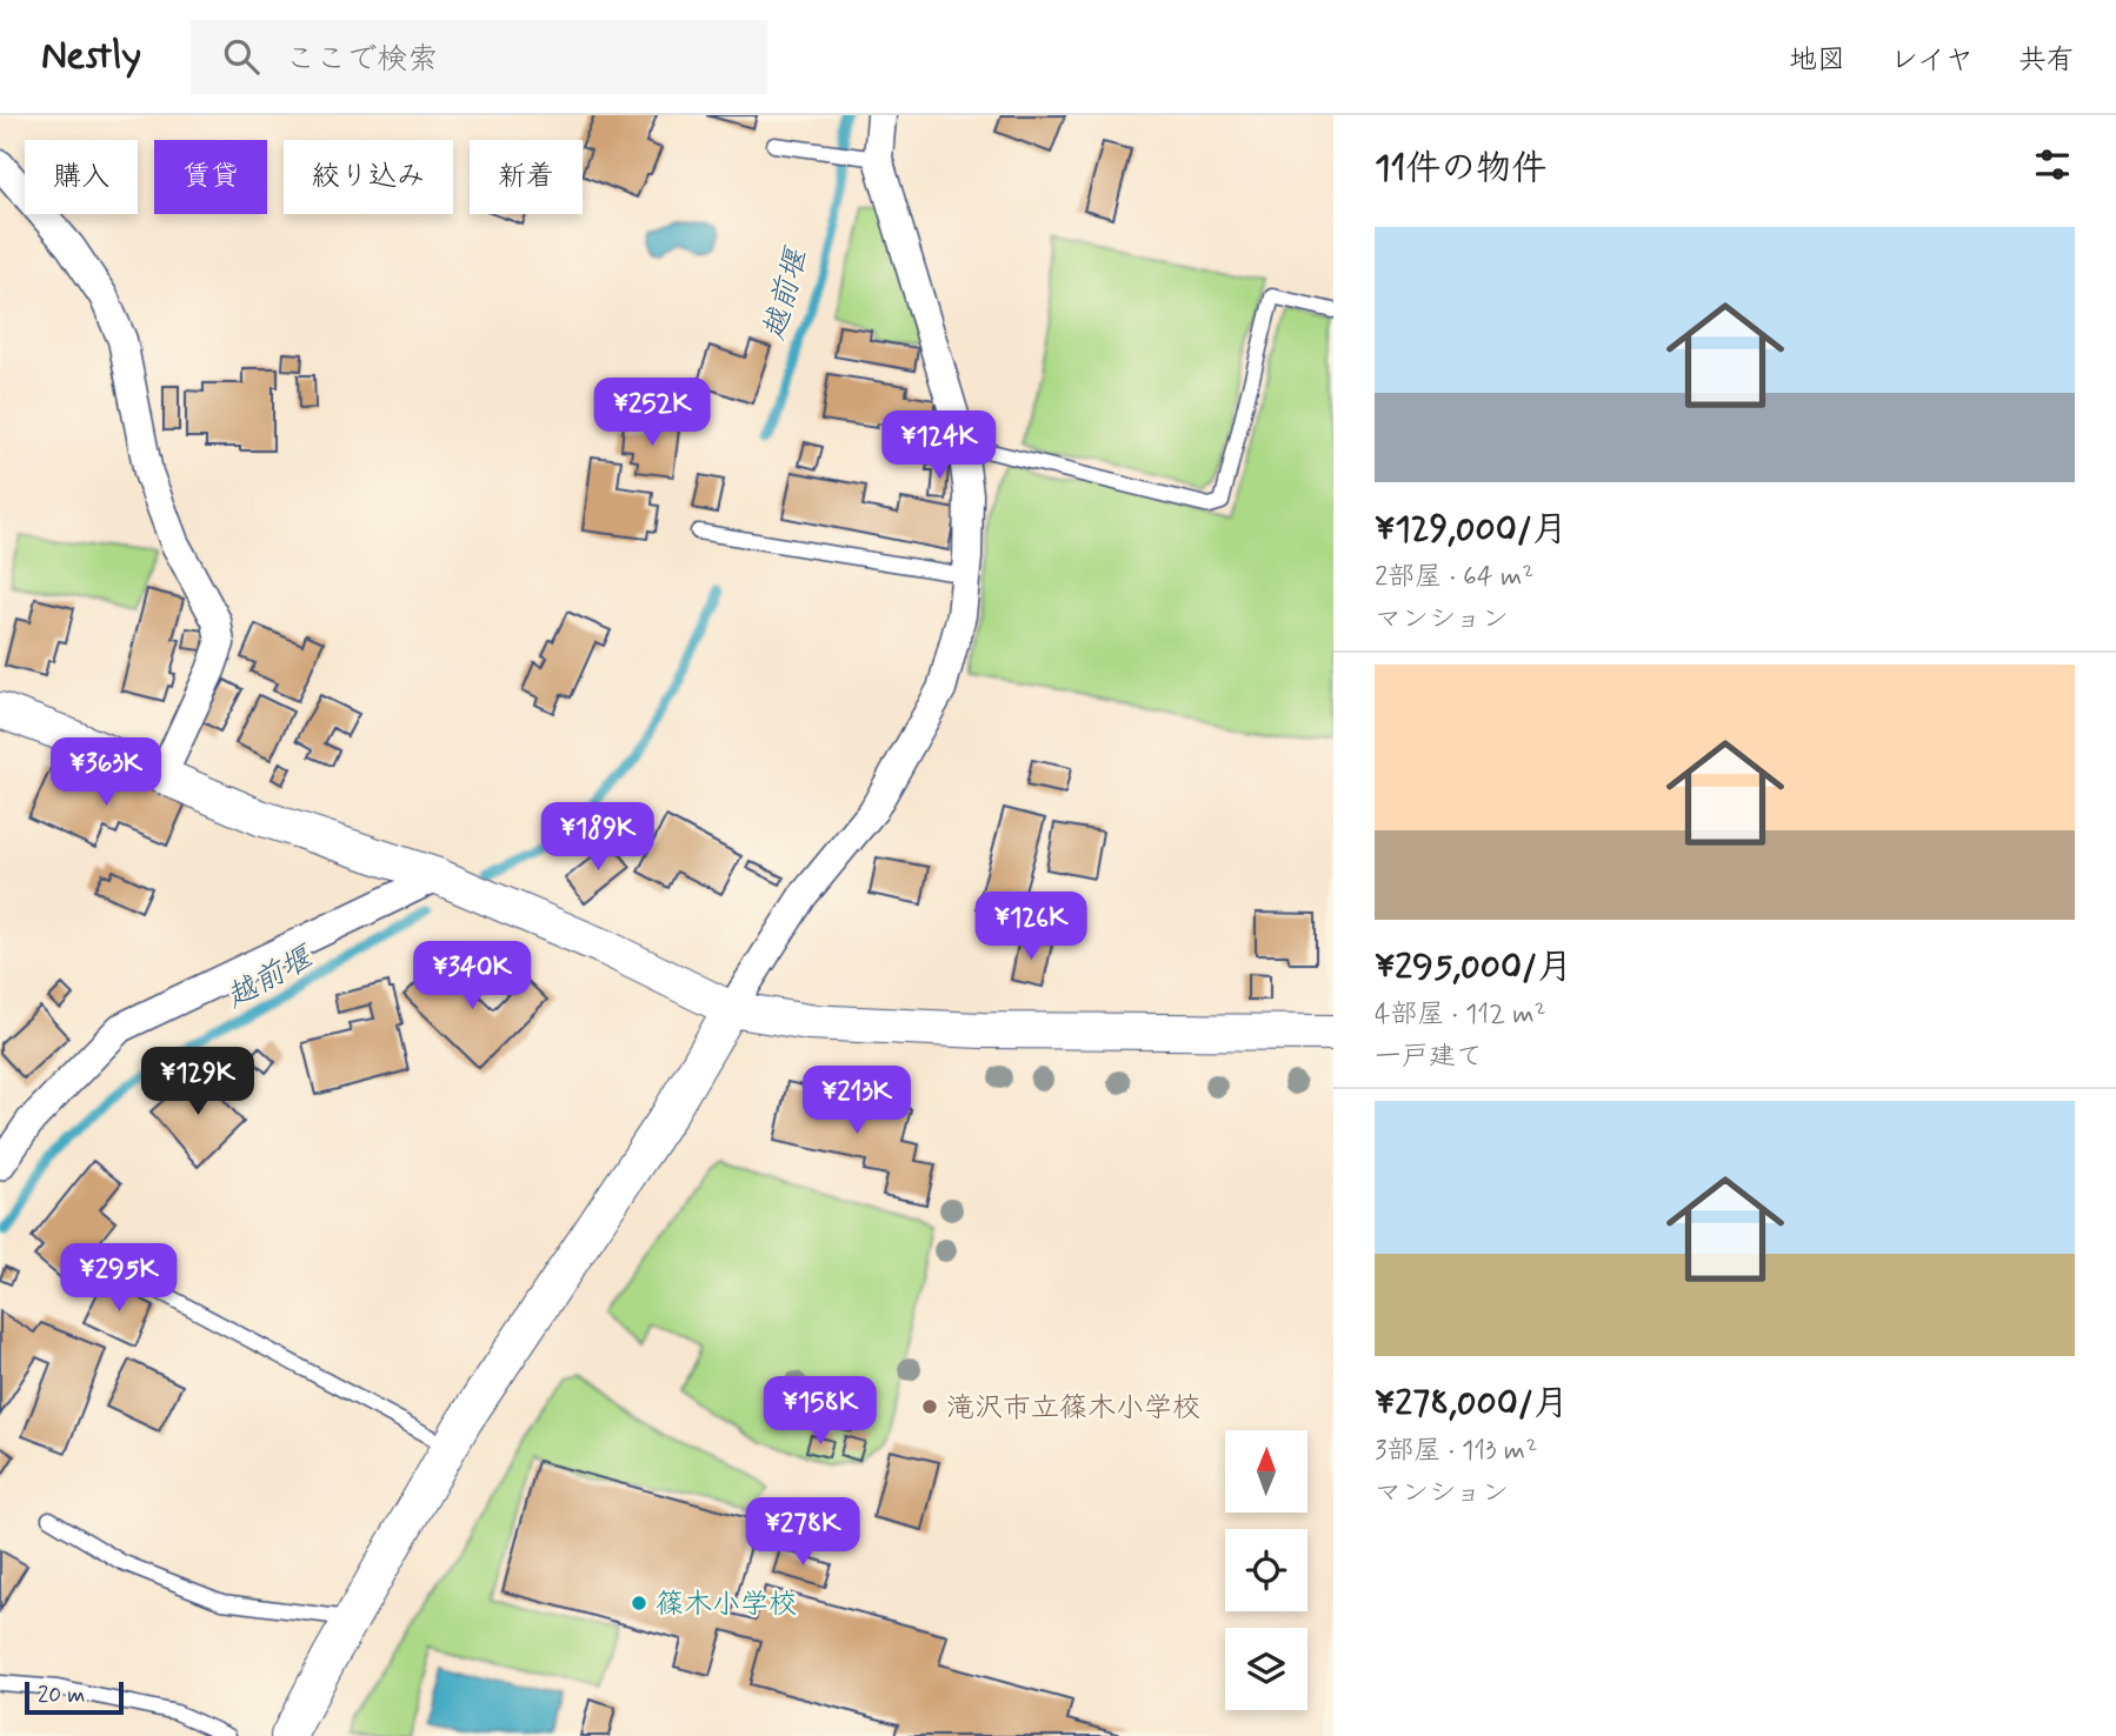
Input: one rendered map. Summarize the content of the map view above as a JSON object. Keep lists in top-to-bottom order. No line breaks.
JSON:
{"water":["越前堰"],"places":["滝沢市立篠木小学校","篠木小学校"],"scale_bar":"20 m","north":"top","page":{"header":"Nestly","search":"ここで検索","nav":["地図","レイヤ","共有"],"heading":"11件の物件","chip":["購入","賃貸","絞り込み","新着"],"list":[{"name":"¥129,000/月","note":"2部屋 · 64 m² · マンション"},{"name":"¥295,000/月","note":"4部屋 · 112 m² · 一戸建て"},{"name":"¥278,000/月","note":"3部屋 · 113 m² · マンション"}],"price":["¥252K","¥124K","¥363K","¥189K","¥126K","¥340K","¥129K","¥213K","¥295K","¥158K","¥278K"],"scale":"20 m"}}
